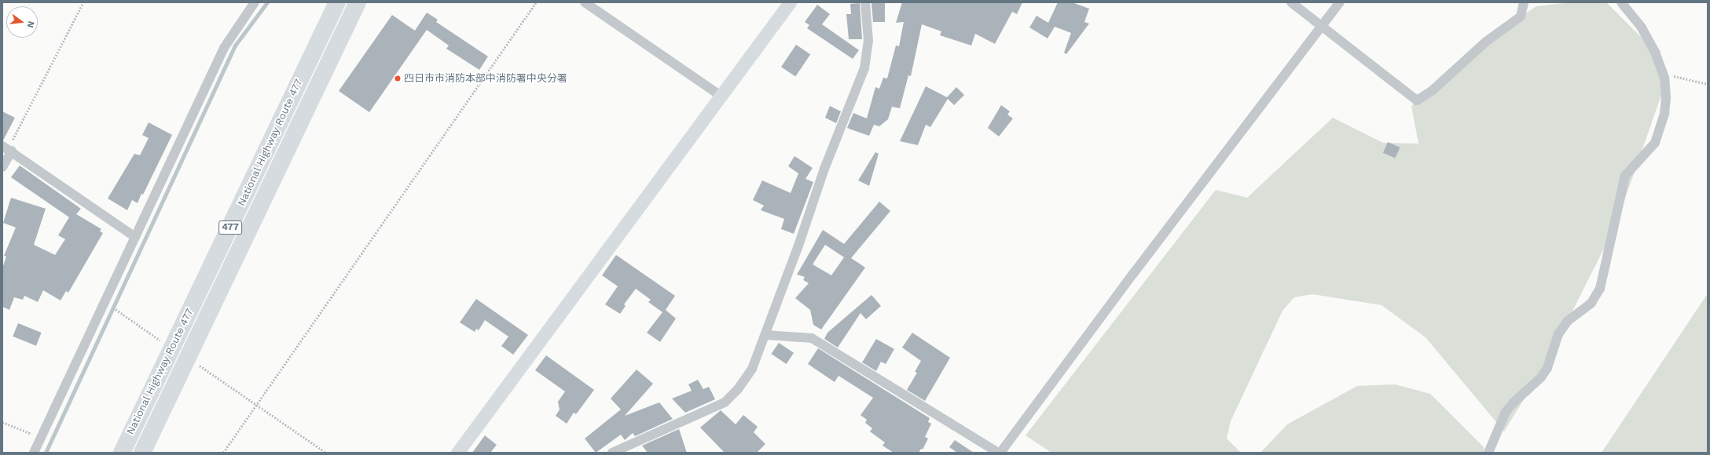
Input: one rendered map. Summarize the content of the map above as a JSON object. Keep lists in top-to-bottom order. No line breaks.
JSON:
{"streets":{"highway":["National Highway Route 477","477"]},"places":["四日市市消防本部中消防署中央分署"],"north":"right"}
